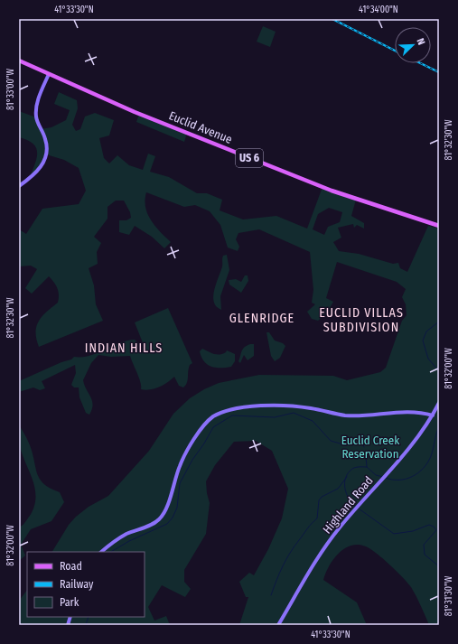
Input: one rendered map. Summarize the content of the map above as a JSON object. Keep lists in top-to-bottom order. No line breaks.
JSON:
{"streets":{"main road":["Euclid Avenue","US 6"],"street":["Highland Road"]},"districts":["EUCLID VILLAS SUBDIVISION","GLENRIDGE","INDIAN HILLS"],"parks":["Euclid Creek Reservation"],"legend":["Road","Railway","Park"],"north":"top right","coordinates":["41°33'30\"N","41°34'00\"N","81°33'00\"W","81°32'30\"W","81°32'00\"W","81°31'30\"W"]}
